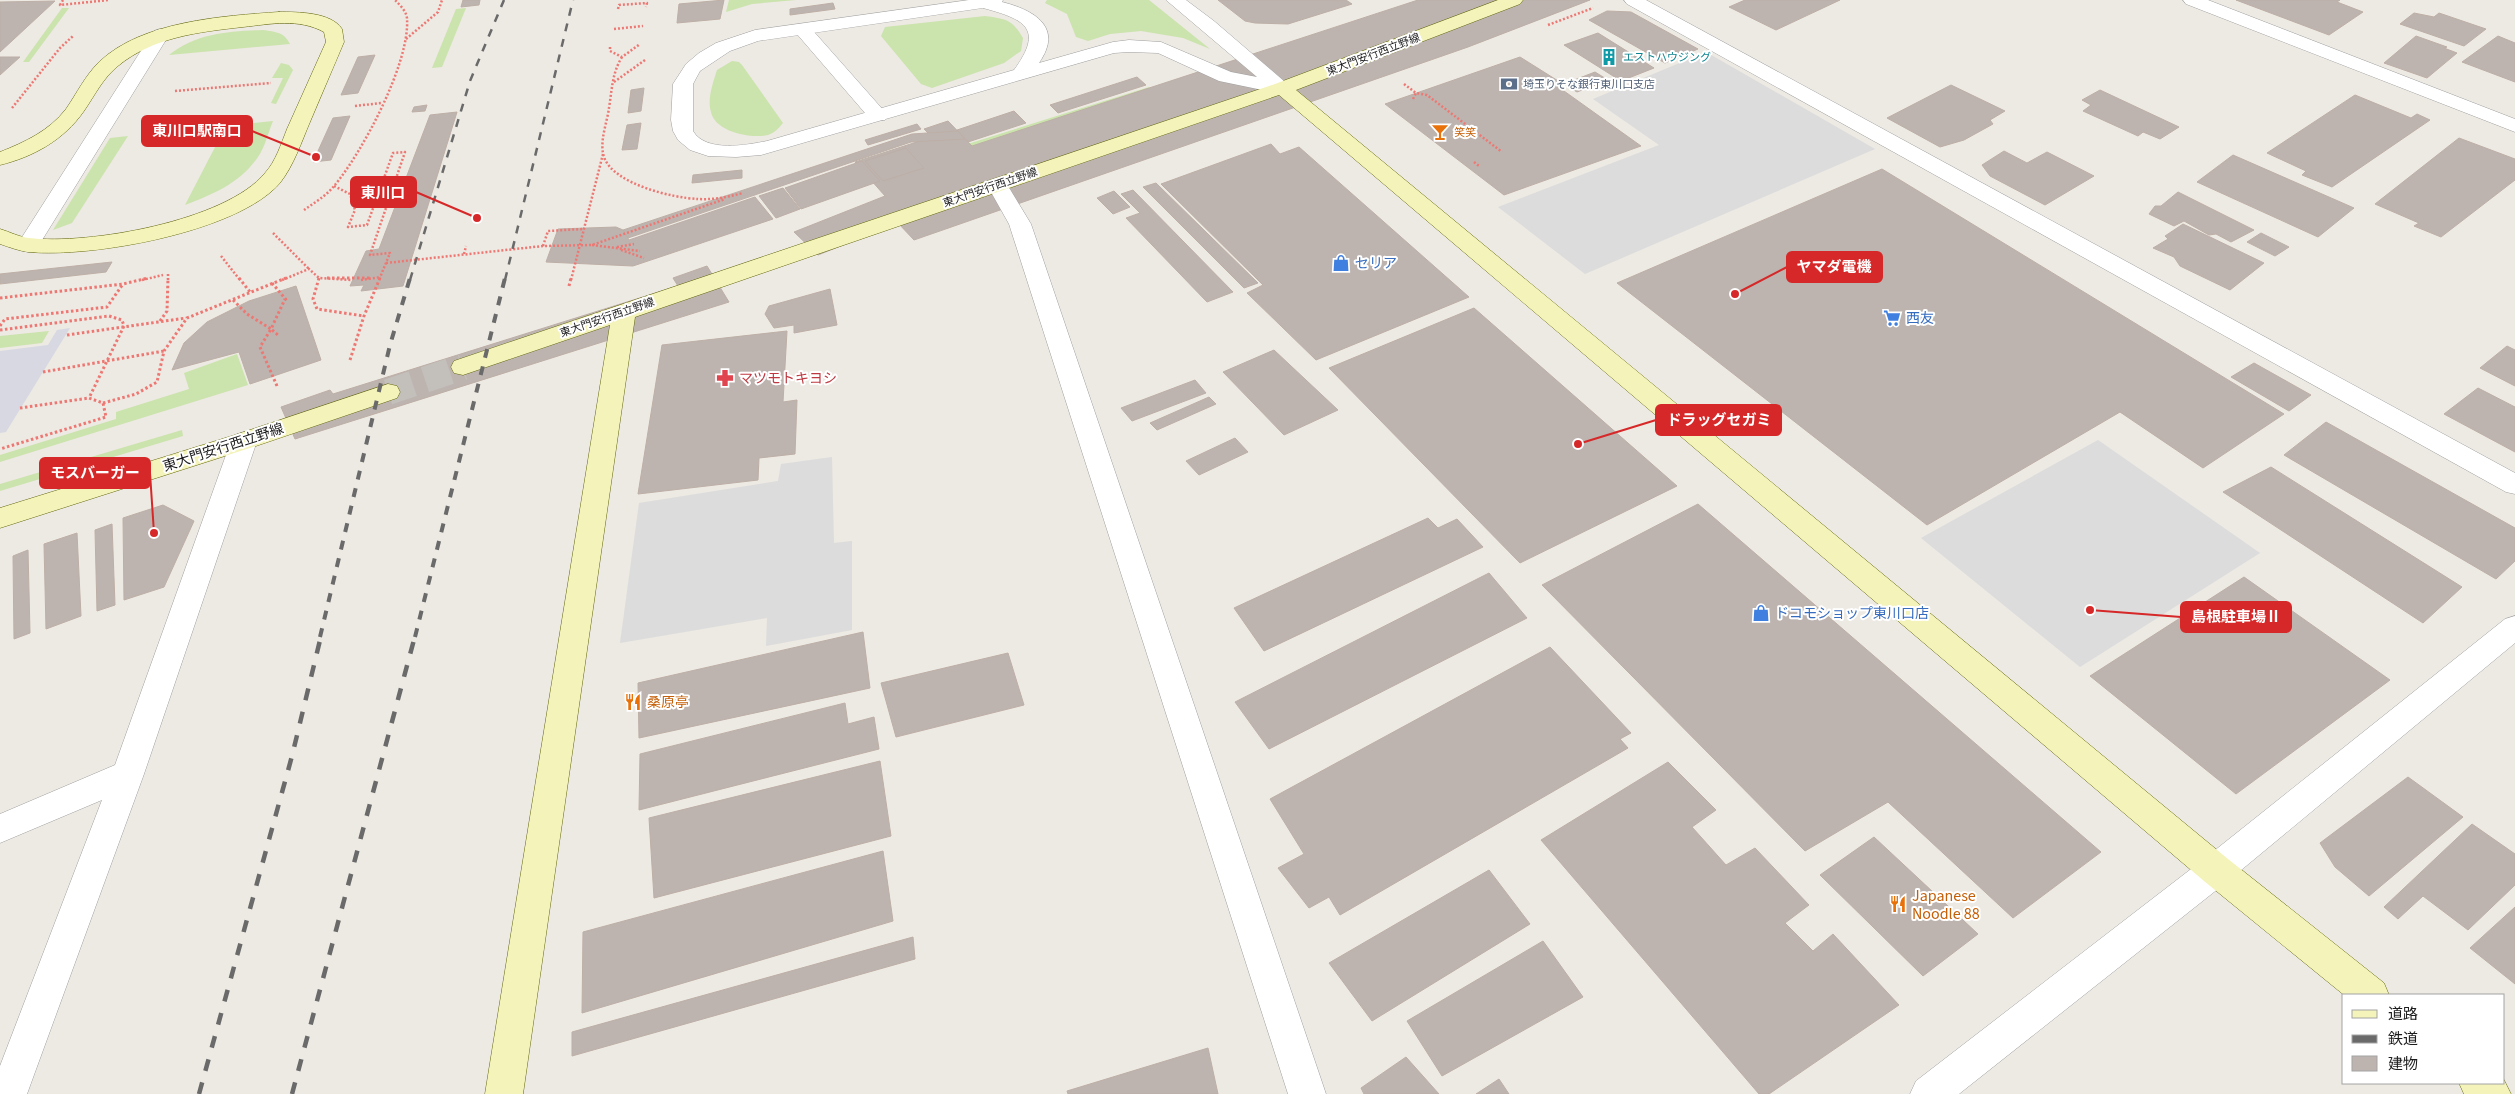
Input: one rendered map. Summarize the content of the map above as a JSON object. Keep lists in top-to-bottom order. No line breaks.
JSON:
{"streets":{"street":["東大門安行西立野線"]},"places":{"building":["エストハウジング"],"bank":["埼玉りそな銀行東川口支店"],"bar":["笑笑"],"other":["東川口駅南口","東川口","ヤマダ電機","ドラッグセガミ","モスバーガー","島根駐車場Ⅱ"],"shop":["セリア","ドコモショップ東川口店"],"supermarket":["西友"],"pharmacy":["マツモトキヨシ"],"restaurant":["桑原亭","Japanese Noodle 88"]},"legend":["道路","鉄道","建物"]}
